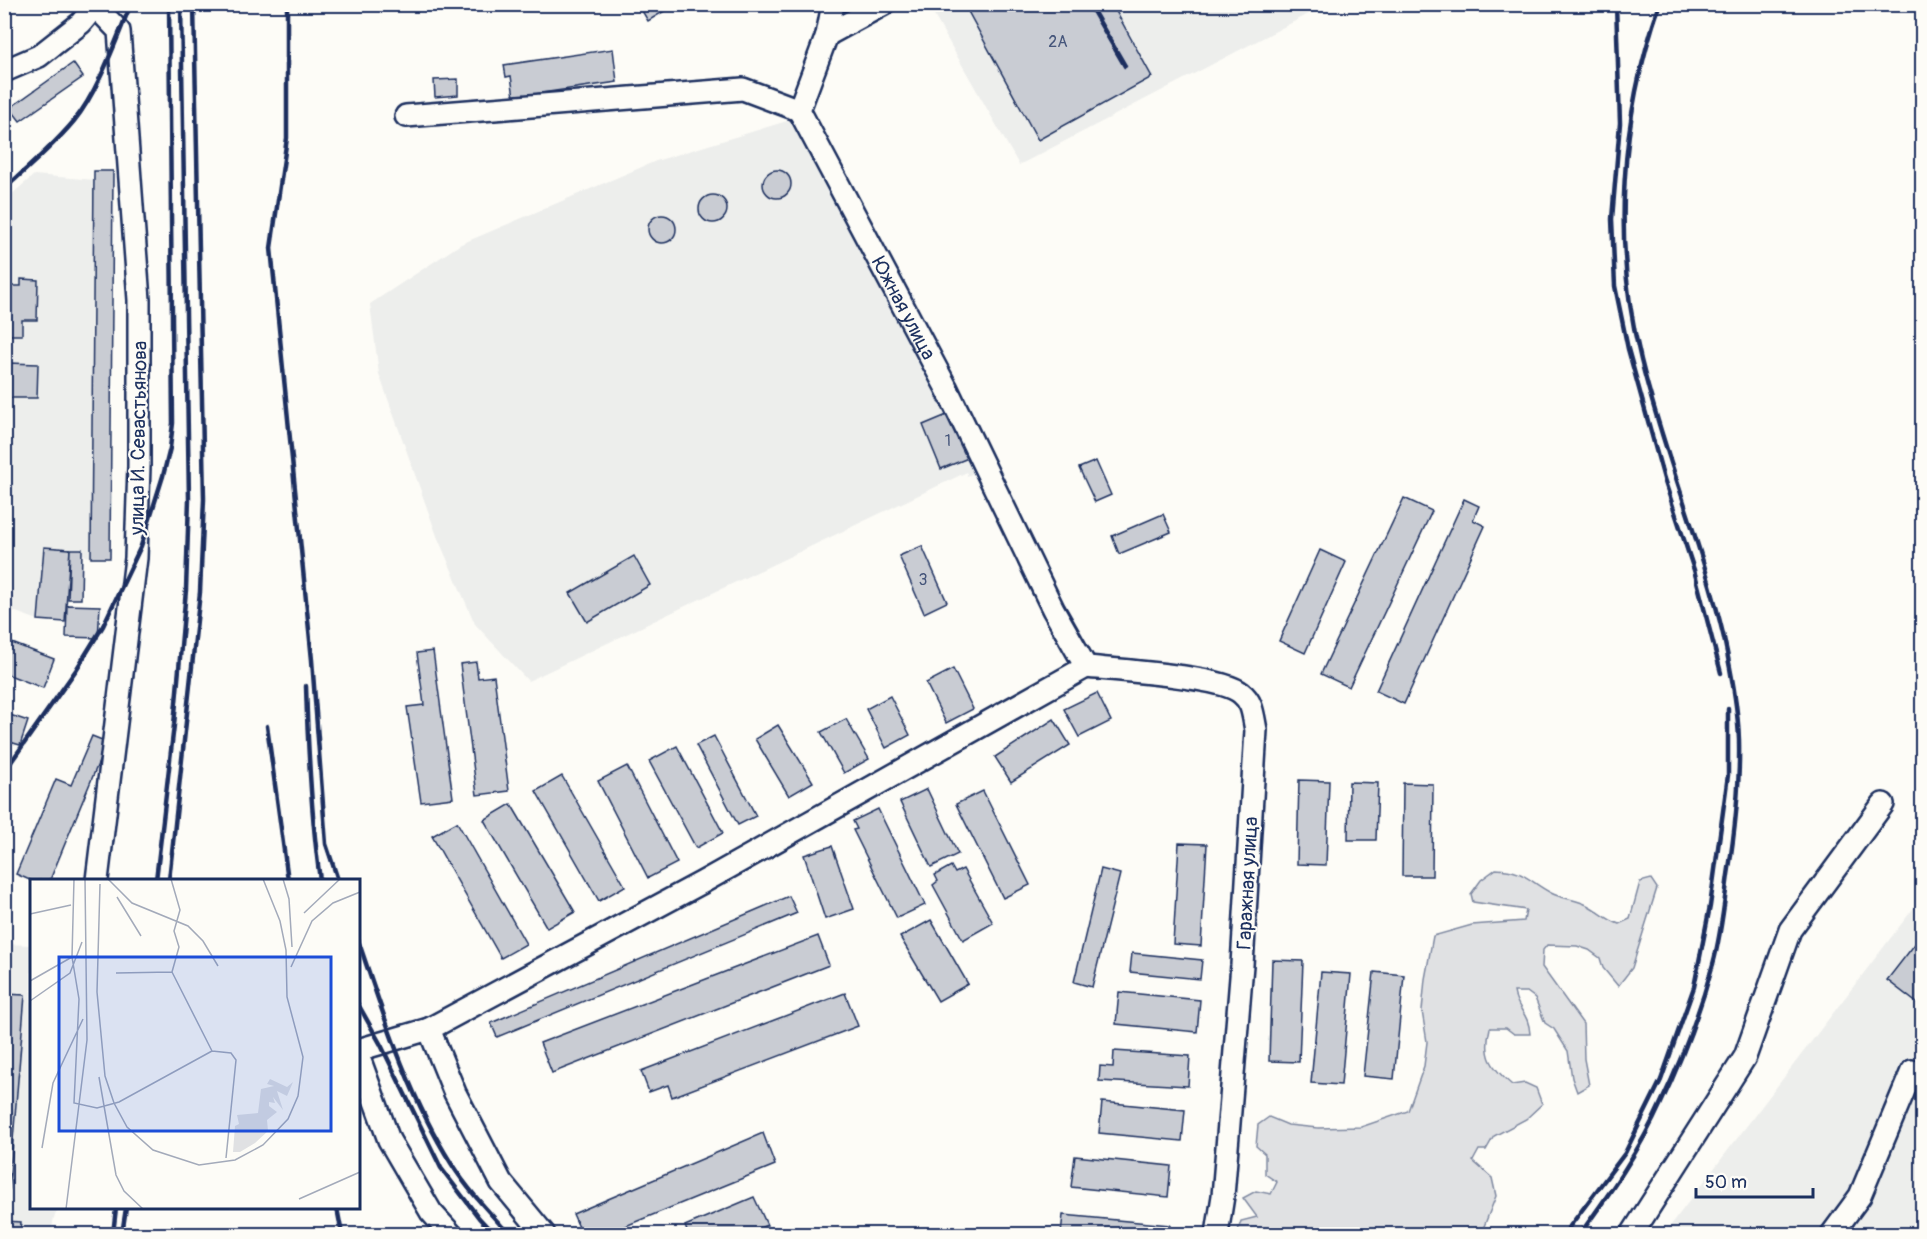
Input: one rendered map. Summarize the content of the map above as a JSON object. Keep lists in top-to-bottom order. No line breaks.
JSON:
{"streets":{"street":["Южная улица","улица И. Севастьянова","Гаражная улица"]},"crossings":[["Южная улица","Гаражная улица"]],"house_numbers":["2А","1","3"],"scale_bar":"50 m"}
